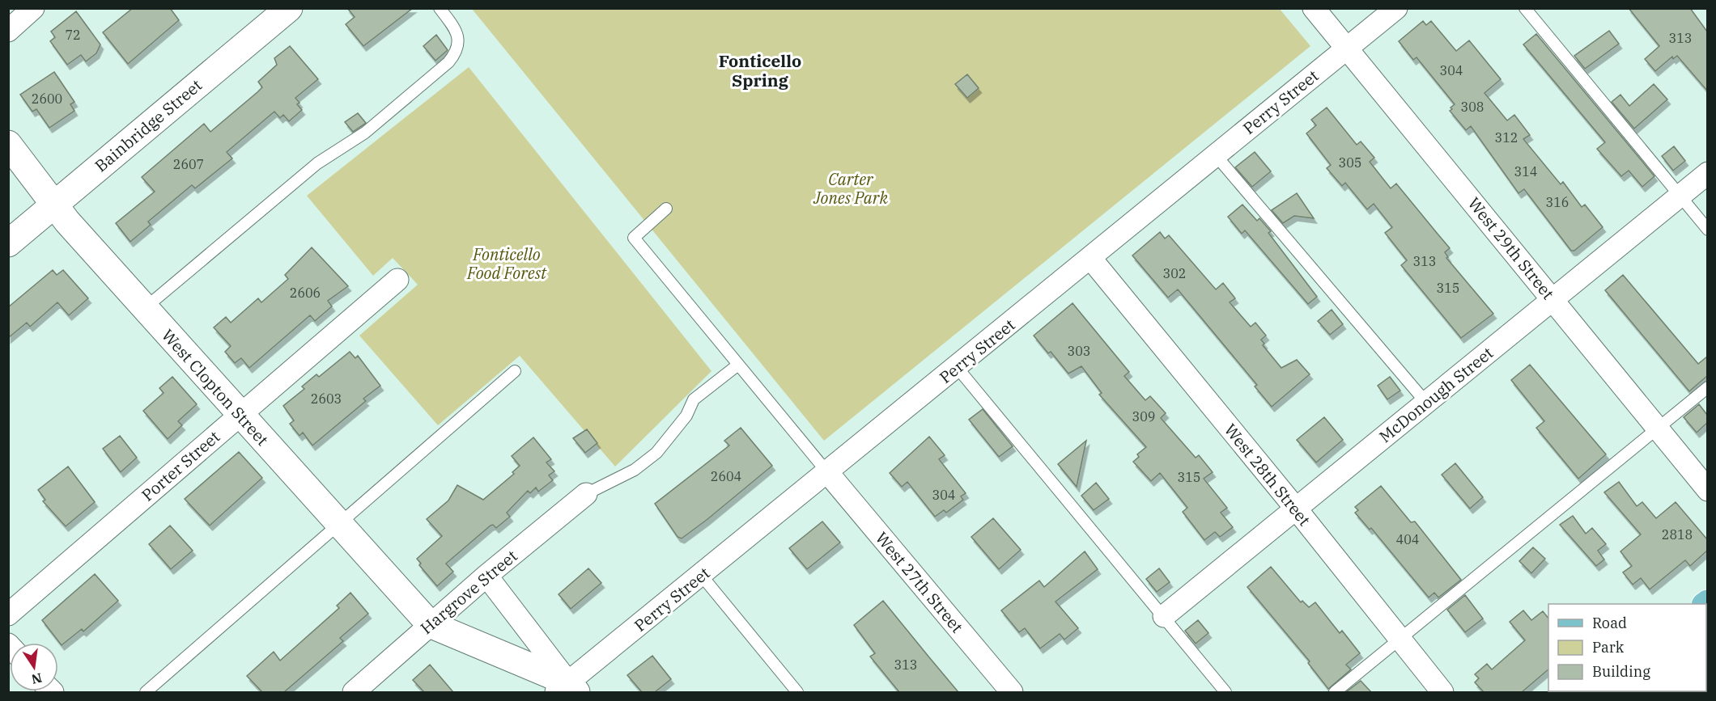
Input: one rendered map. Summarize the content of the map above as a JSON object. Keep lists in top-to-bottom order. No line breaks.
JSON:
{"streets":{"street":["Perry Street","Bainbridge Street","West 29th Street","West Clopton Street","McDonough Street","Porter Street","West 28th Street","West 27th Street","Hargrove Street"]},"crossings":[["Perry Street","West 29th Street"],["Perry Street","West 28th Street"],["Perry Street","West 27th Street"],["Bainbridge Street","West Clopton Street"],["West 29th Street","McDonough Street"],["West Clopton Street","Porter Street"],["West Clopton Street","Hargrove Street"],["McDonough Street","West 28th Street"]],"districts":["Fonticello Spring"],"parks":["Carter Jones Park","Fonticello Food Forest"],"house_numbers":["72","313","304","2600","308","312","305","2607","314","316","313","302","315","2606","303","2603","309","2604","315","304","2818","404","313"],"legend":["Road","Park","Building"],"north":"bottom"}
